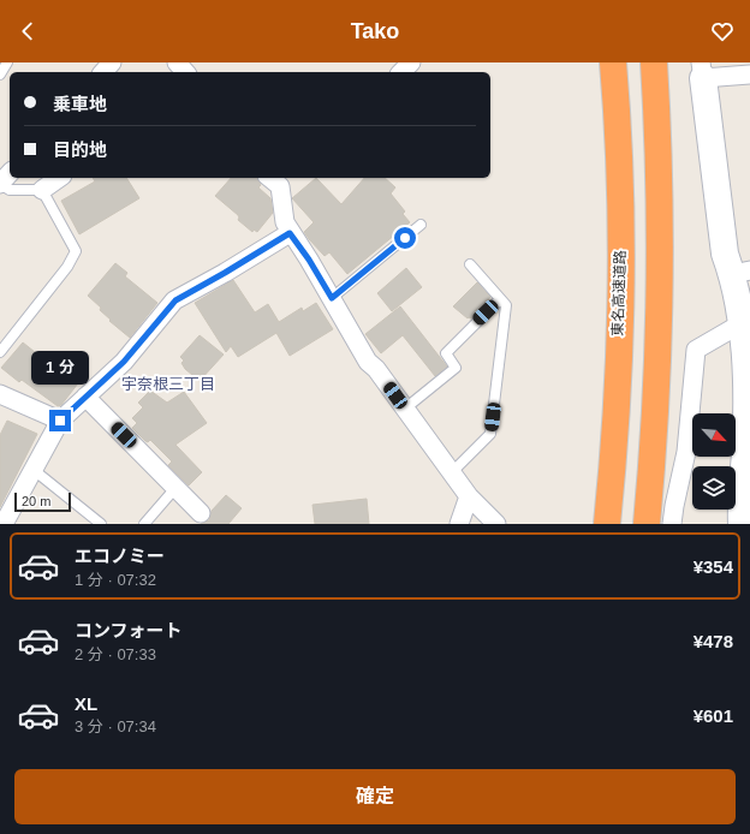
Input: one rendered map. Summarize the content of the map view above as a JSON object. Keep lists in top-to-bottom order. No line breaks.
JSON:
{"streets":{"highway":["東名高速道路"]},"districts":["宇奈根三丁目"],"scale_bar":"20 m","north":"bottom right","page":{"header":"Tako","banner":["乗車地","目的地"],"bubble":"1 分","scale":"20 m","list":[{"name":"エコノミー","note":"1 分 · 07:32","value":"¥354"},{"name":"コンフォート","note":"2 分 · 07:33","value":"¥478"},{"name":"XL","note":"3 分 · 07:34","value":"¥601"}],"buttons":"確定"}}
